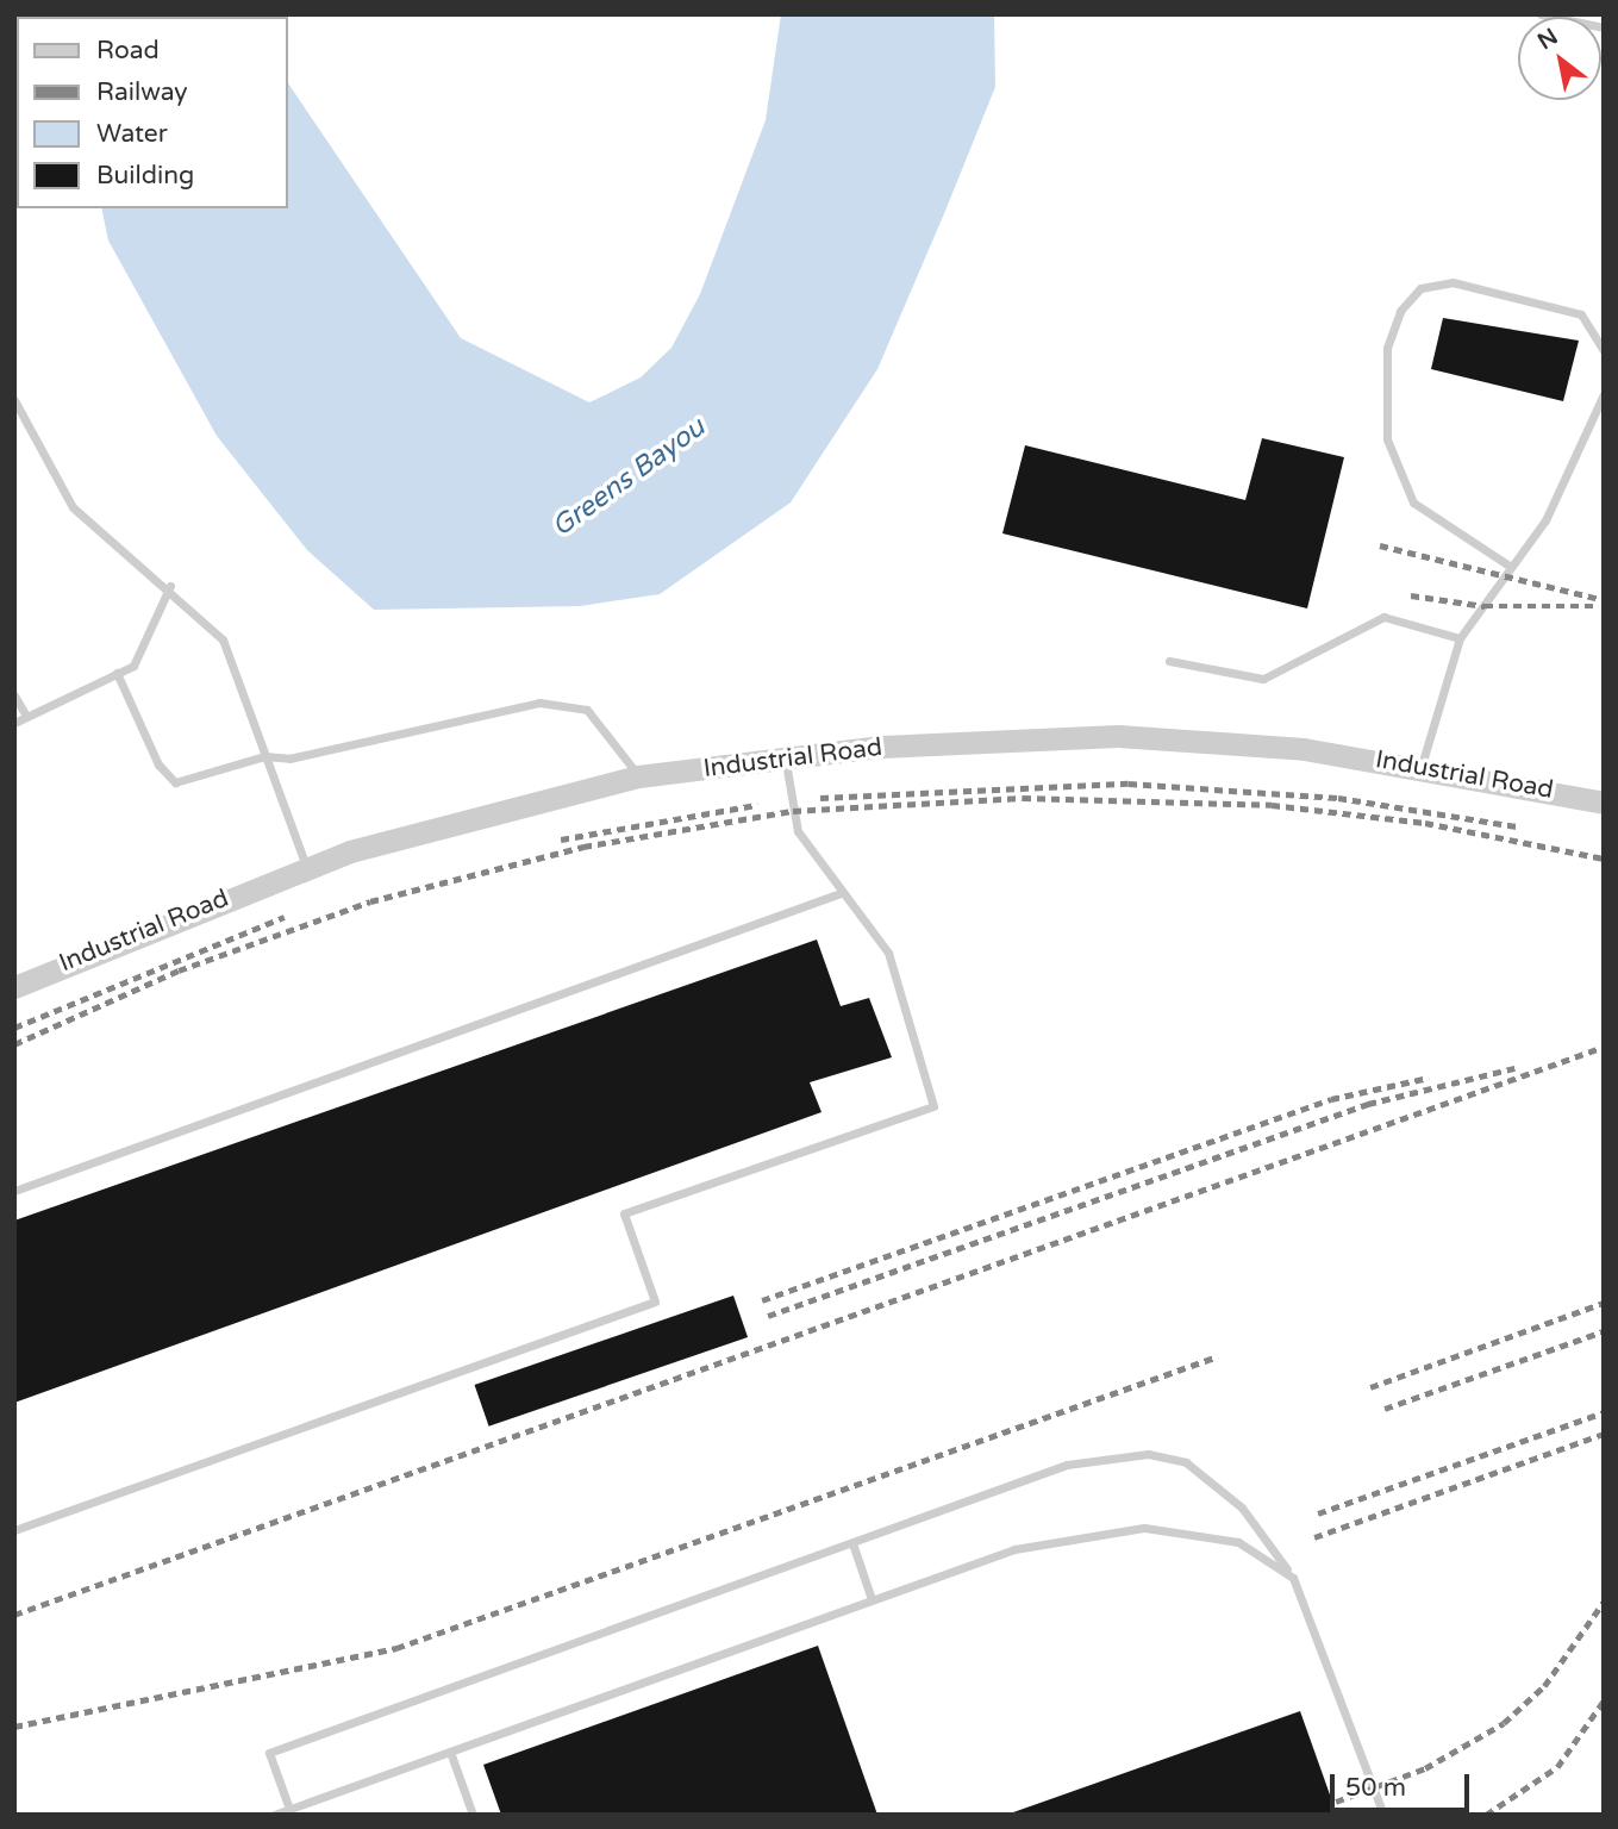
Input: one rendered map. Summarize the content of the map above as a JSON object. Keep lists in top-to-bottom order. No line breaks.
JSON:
{"streets":{"street":["Industrial Road"]},"water":["Greens Bayou"],"legend":["Road","Railway","Water","Building"],"scale_bar":"50 m","north":"top left"}
